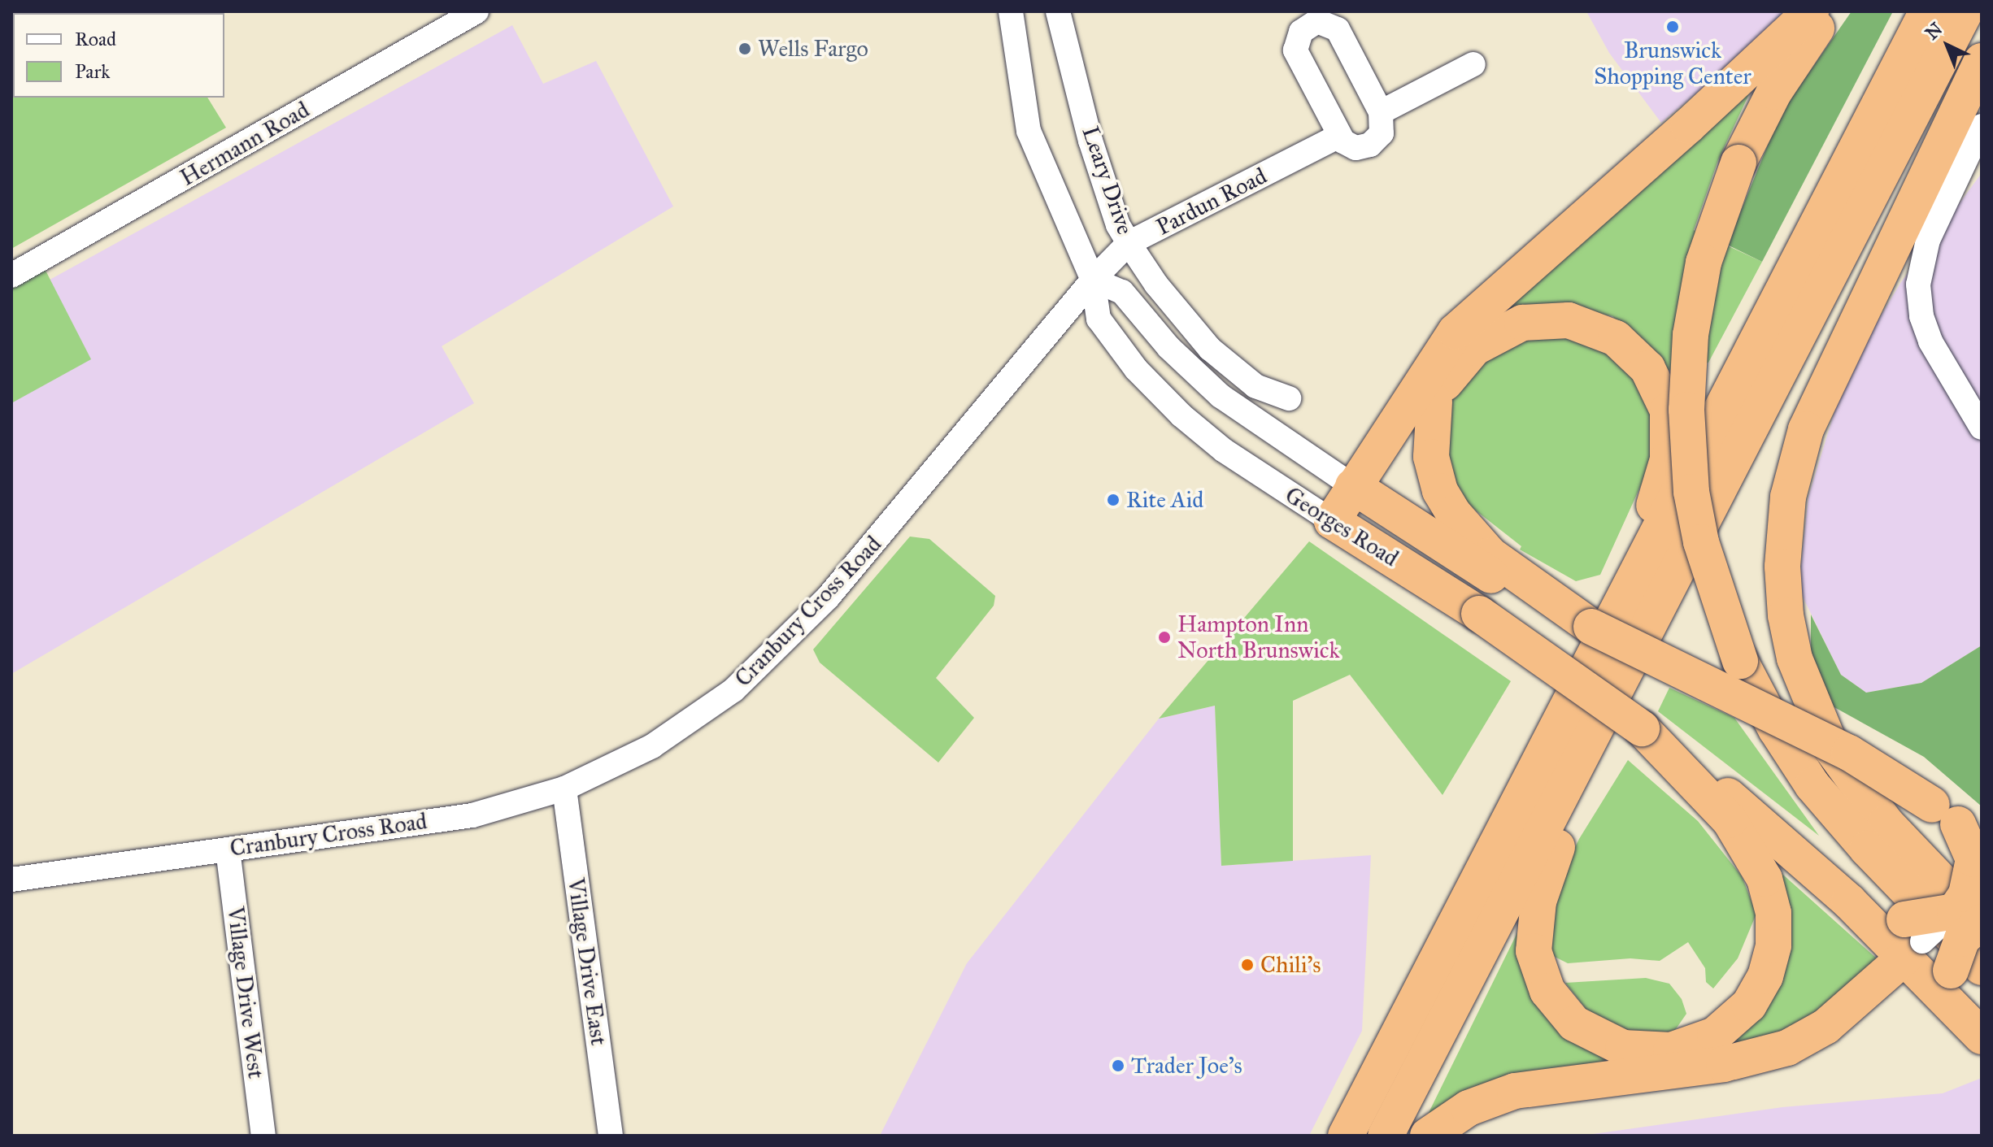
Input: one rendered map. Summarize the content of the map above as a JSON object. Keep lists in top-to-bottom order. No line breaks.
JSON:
{"streets":{"highway":["Georges Road"],"street":["Hermann Road","Leary Drive","Pardun Road","Cranbury Cross Road","Village Drive East","Village Drive West"]},"crossings":[["Leary Drive","Pardun Road"],["Pardun Road","Georges Road"],["Pardun Road","Cranbury Cross Road"],["Georges Road","Cranbury Cross Road"],["Cranbury Cross Road","Village Drive East"],["Cranbury Cross Road","Village Drive West"]],"places":["Brunswick Shopping Center","Wells Fargo","Rite Aid","Hampton Inn North Brunswick","Chili's","Trader Joe's"],"legend":["Road","Park"],"north":"top left"}
